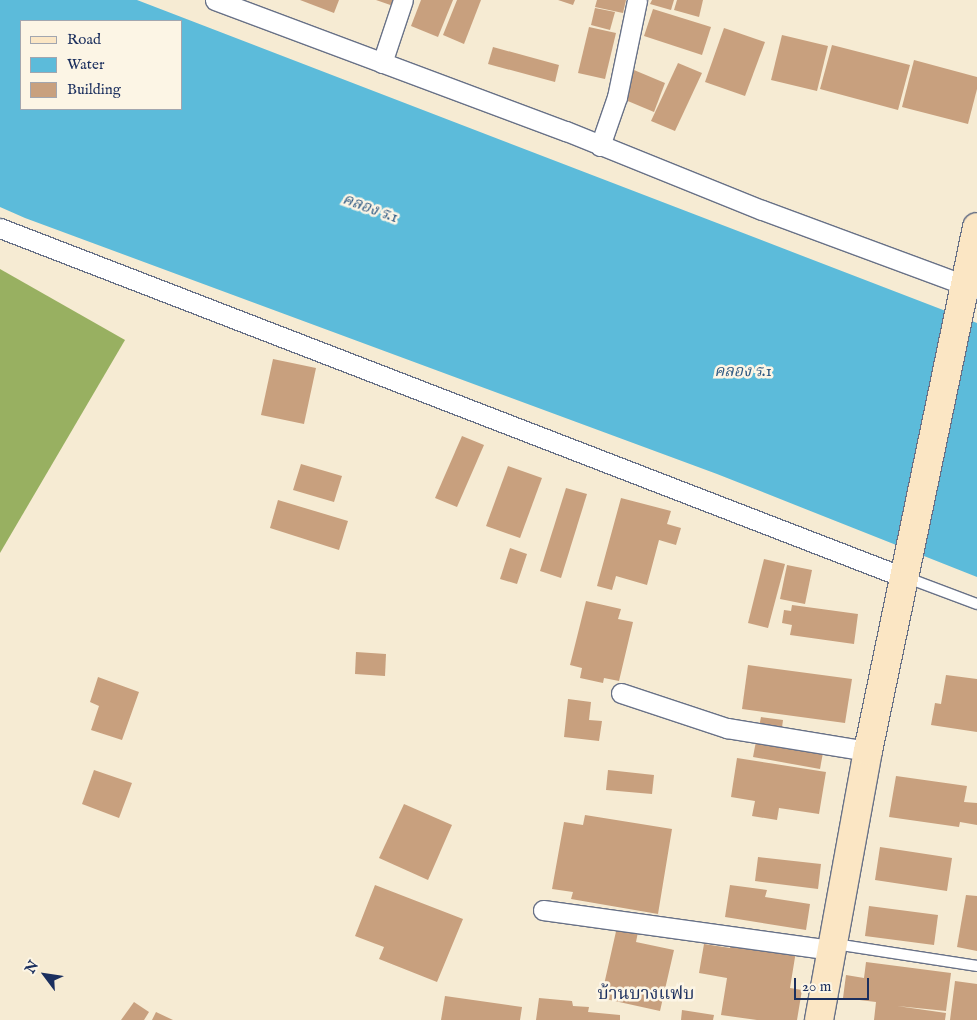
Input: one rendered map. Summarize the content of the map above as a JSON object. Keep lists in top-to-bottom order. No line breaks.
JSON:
{"districts":["บ้านบางแฟบ"],"water":["คลอง ร.1"],"legend":["Road","Water","Building"],"scale_bar":"20 m","north":"top left"}
